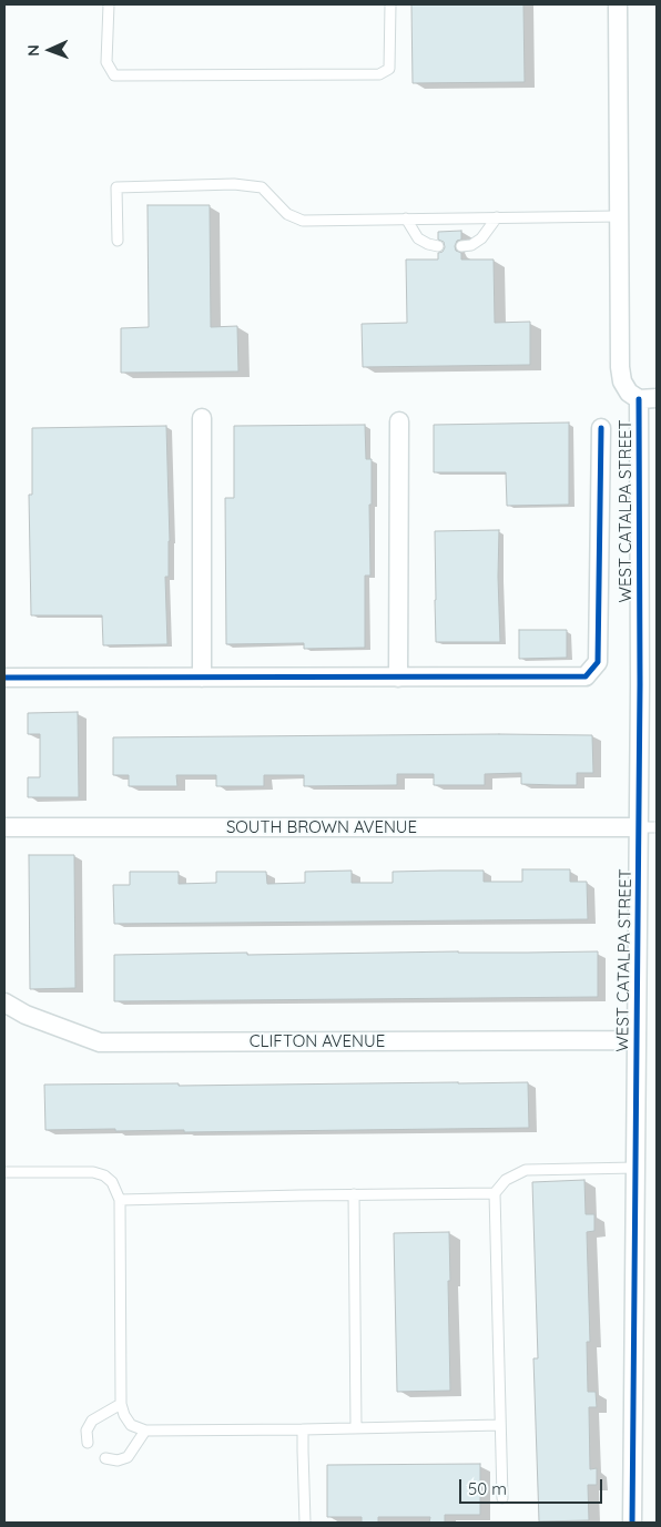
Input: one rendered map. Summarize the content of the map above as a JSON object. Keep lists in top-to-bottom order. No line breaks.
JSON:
{"streets":{"street":["WEST CATALPA STREET","SOUTH BROWN AVENUE","CLIFTON AVENUE"]},"crossings":[["WEST CATALPA STREET","SOUTH BROWN AVENUE"],["WEST CATALPA STREET","CLIFTON AVENUE"]],"scale_bar":"50 m","north":"left"}
